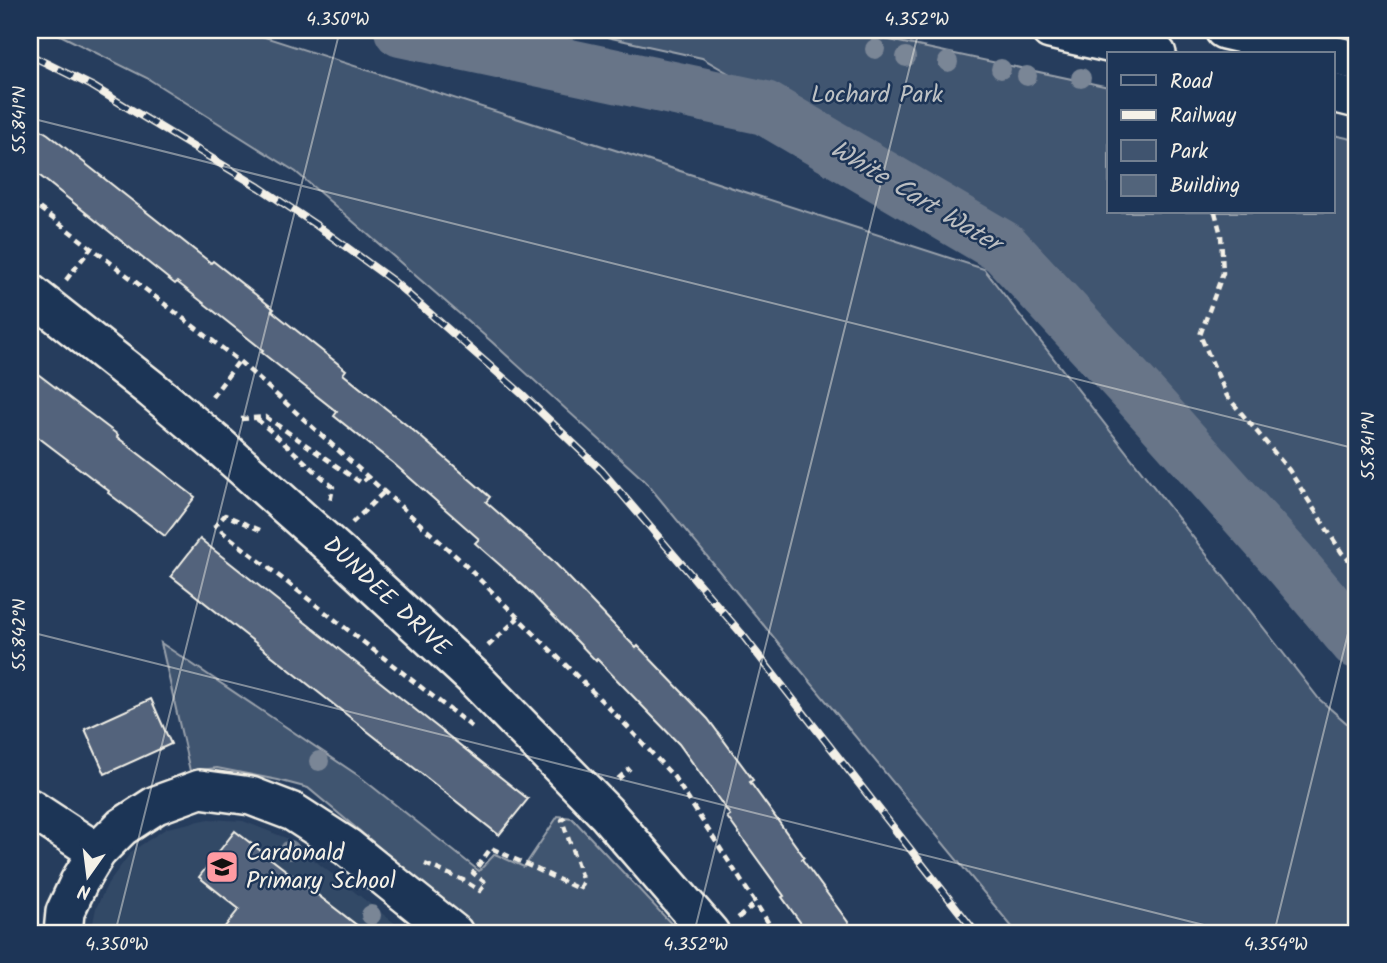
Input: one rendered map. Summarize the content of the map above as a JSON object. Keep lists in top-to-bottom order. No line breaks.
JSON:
{"streets":{"street":["DUNDEE DRIVE"]},"water":["White Cart Water"],"parks":["Lochard Park"],"places":{"school or university":["Cardonald Primary School"]},"legend":["Road","Railway","Park","Building"],"north":"bottom","coordinates":["4.350°W","4.352°W","55.841°N","55.842°N","4.354°W"]}
